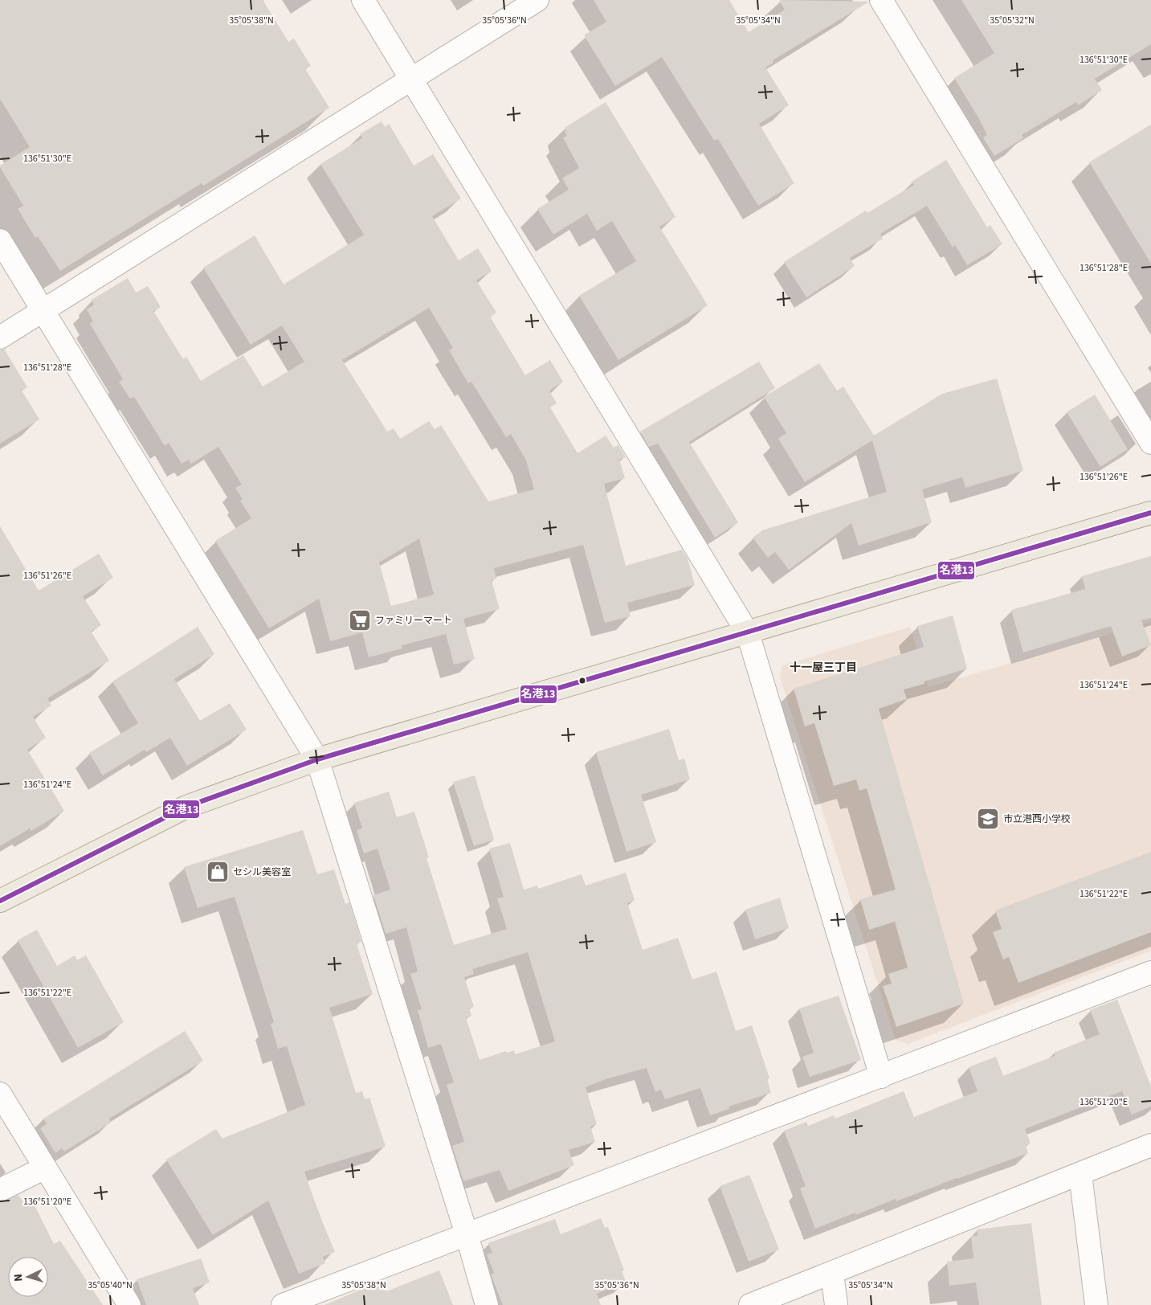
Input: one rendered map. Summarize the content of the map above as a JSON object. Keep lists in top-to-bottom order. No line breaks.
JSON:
{"districts":["十一屋三丁目"],"places":{"supermarket":["ファミリーマート"],"school or university":["市立港西小学校"],"shop":["セシル美容室"]},"lines":["transit line 名港13"],"north":"left","coordinates":["35°05'38\"N","35°05'36\"N","35°05'32\"N","35°05'34\"N","136°51'30\"E","136°51'28\"E","136°51'26\"E","136°51'24\"E","136°51'22\"E","136°51'20\"E","35°05'40\"N"]}
